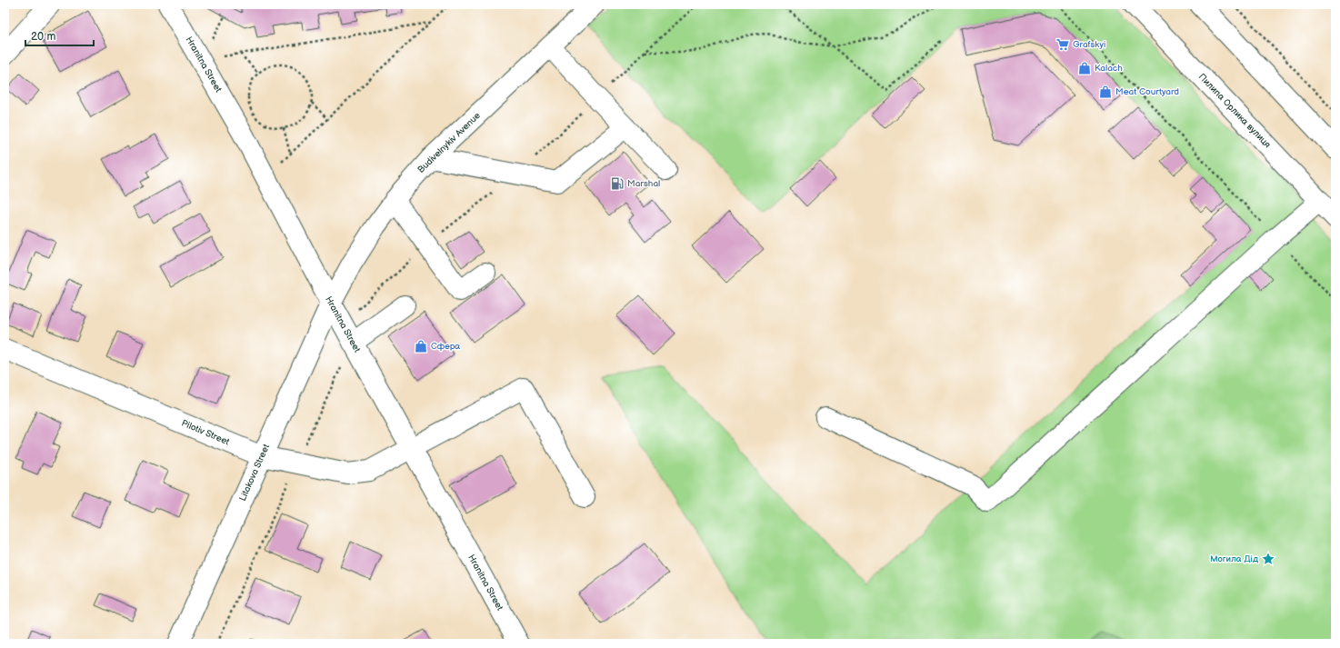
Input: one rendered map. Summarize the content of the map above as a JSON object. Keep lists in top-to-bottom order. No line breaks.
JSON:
{"streets":{"street":["Hranitna Street","Пилипа Орлика вулиця","Budivelnykiv Avenue","Pilotiv Street","Litakova Street"]},"crossings":[["Hranitna Street","Budivelnykiv Avenue"],["Hranitna Street","Pilotiv Street"],["Hranitna Street","Litakova Street"],["Budivelnykiv Avenue","Litakova Street"],["Pilotiv Street","Litakova Street"]],"places":{"supermarket":["Grafskyi"],"shop":["Kalach","Meat Courtyard","Сфера"],"fuel station":["Marshal"],"place":["Могила Дiд"]},"scale_bar":"20 m"}
